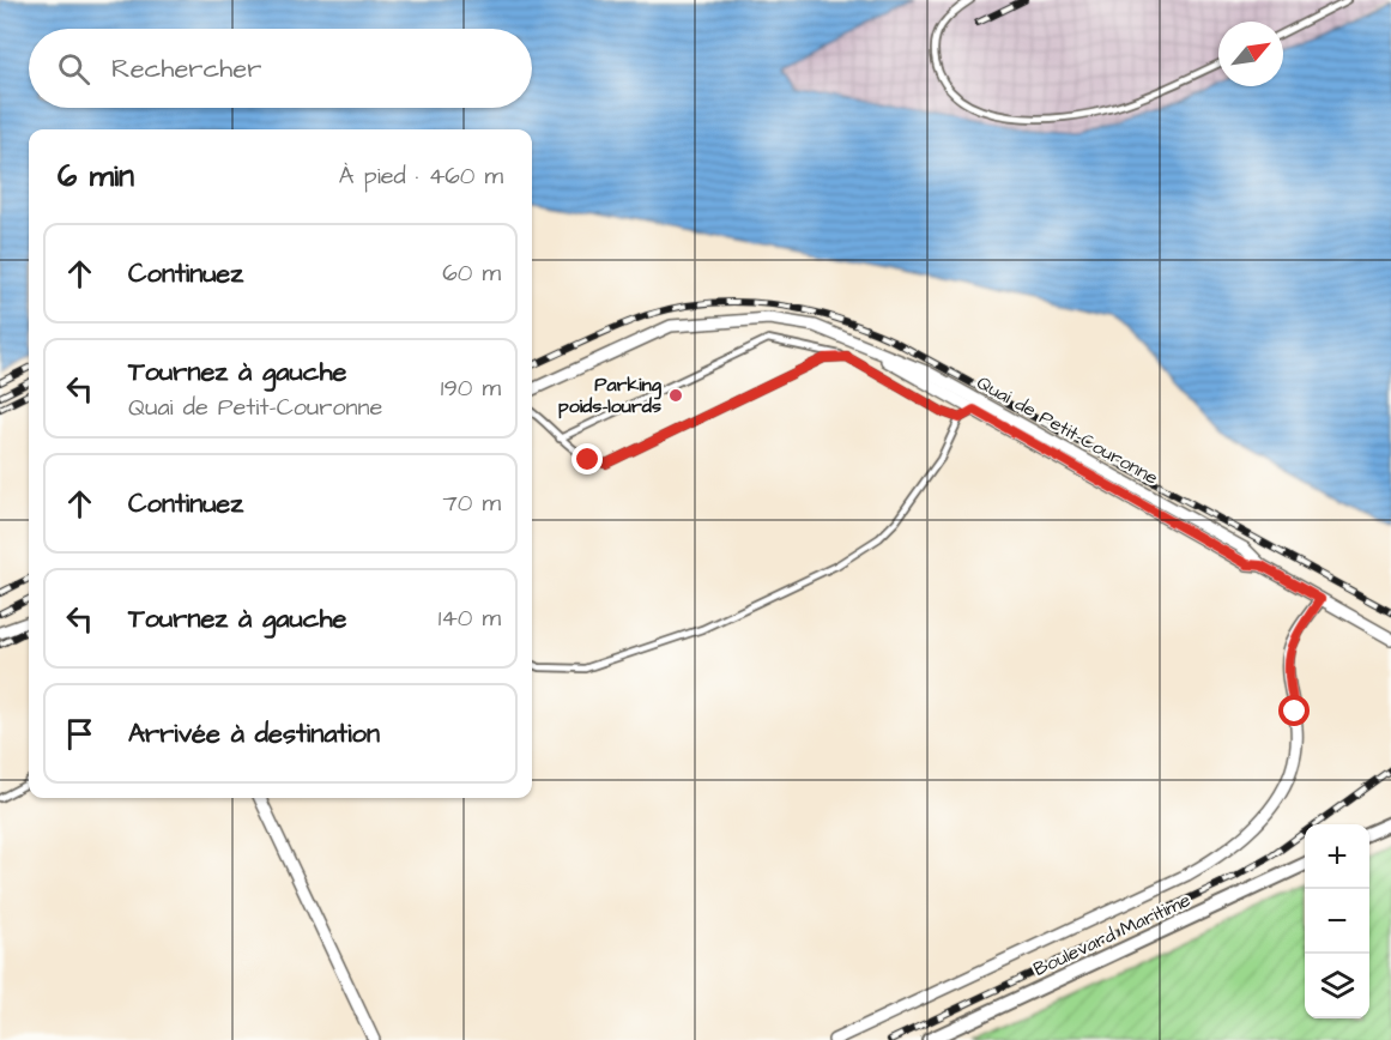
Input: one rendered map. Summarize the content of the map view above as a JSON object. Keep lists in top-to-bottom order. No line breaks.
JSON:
{"streets":{"street":["Quai de Petit-Couronne","Boulevard Maritime"]},"places":["Parking poids-lourds"],"north":"top right","page":{"search":"Rechercher","heading":["6 min","À pied · 460 m"],"list":[["Continuez","60 m"],["Tournez à gauche","Quai de Petit-Couronne","190 m"],["Continuez","70 m"],["Tournez à gauche","140 m"],"Arrivée à destination"],"map_buttons":["+","−"]}}
